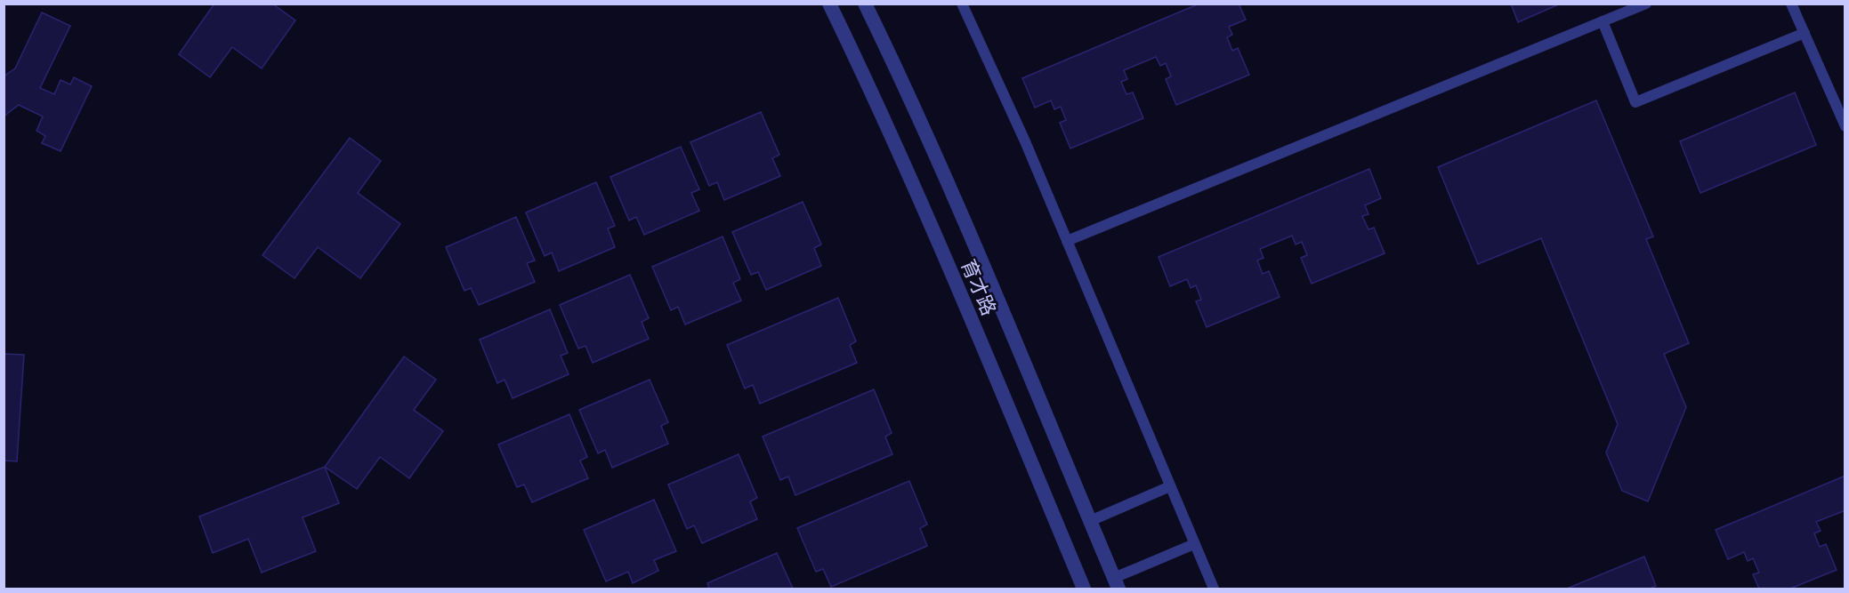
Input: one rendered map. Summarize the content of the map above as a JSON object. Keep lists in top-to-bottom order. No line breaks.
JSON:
{"streets":{"street":["育才路"]}}
